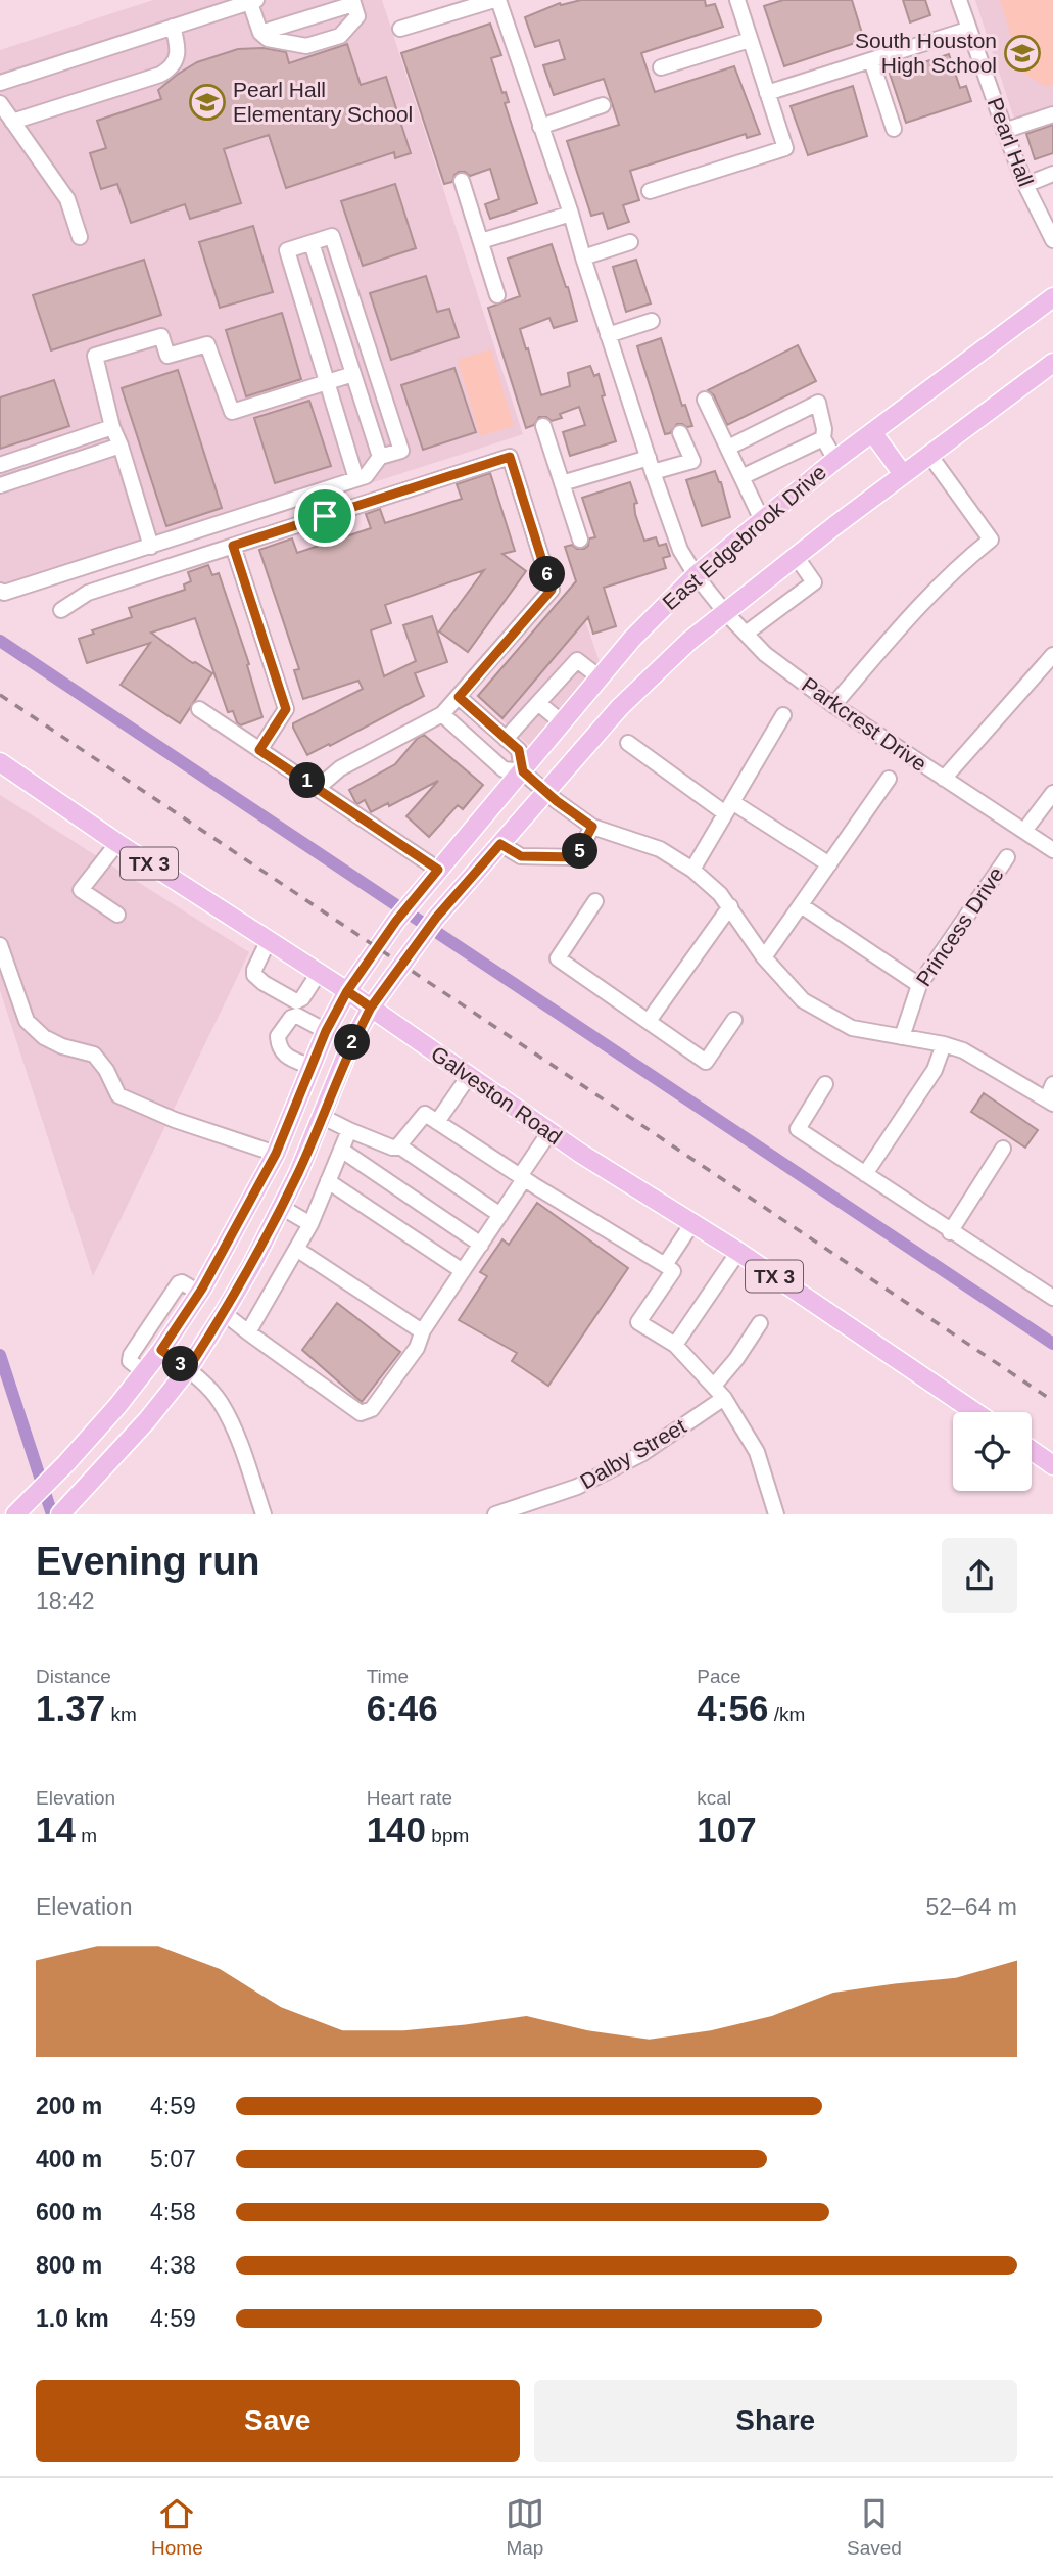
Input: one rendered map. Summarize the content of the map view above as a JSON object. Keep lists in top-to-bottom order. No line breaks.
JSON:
{"streets":{"main road":["East Edgebrook Drive","TX 3","Galveston Road"],"street":["Pearl Hall","Parkcrest Drive","Princess Drive","Dalby Street"]},"crossings":[["East Edgebrook Drive","Parkcrest Drive"],["East Edgebrook Drive","Galveston Road"]],"places":{"school or university":["South Houston High School","Pearl Hall Elementary School"]},"page":{"pins":["6","1","5","2","3"],"heading":["Evening run","18:42"],"stats":[["Distance","1.37 km"],["Time","6:46"],["Pace","4:56 /km"],["Elevation","14 m"],["Heart rate","140 bpm"],["kcal","107"]],"chart":["Elevation","52–64 m"],"list":[{"name":"200 m","note":"4:59"},{"name":"400 m","note":"5:07"},{"name":"600 m","note":"4:58"},{"name":"800 m","note":"4:38"},{"name":"1.0 km","note":"4:59"}],"buttons":["Save","Share"],"tabs":["Home","Map","Saved"]}}
